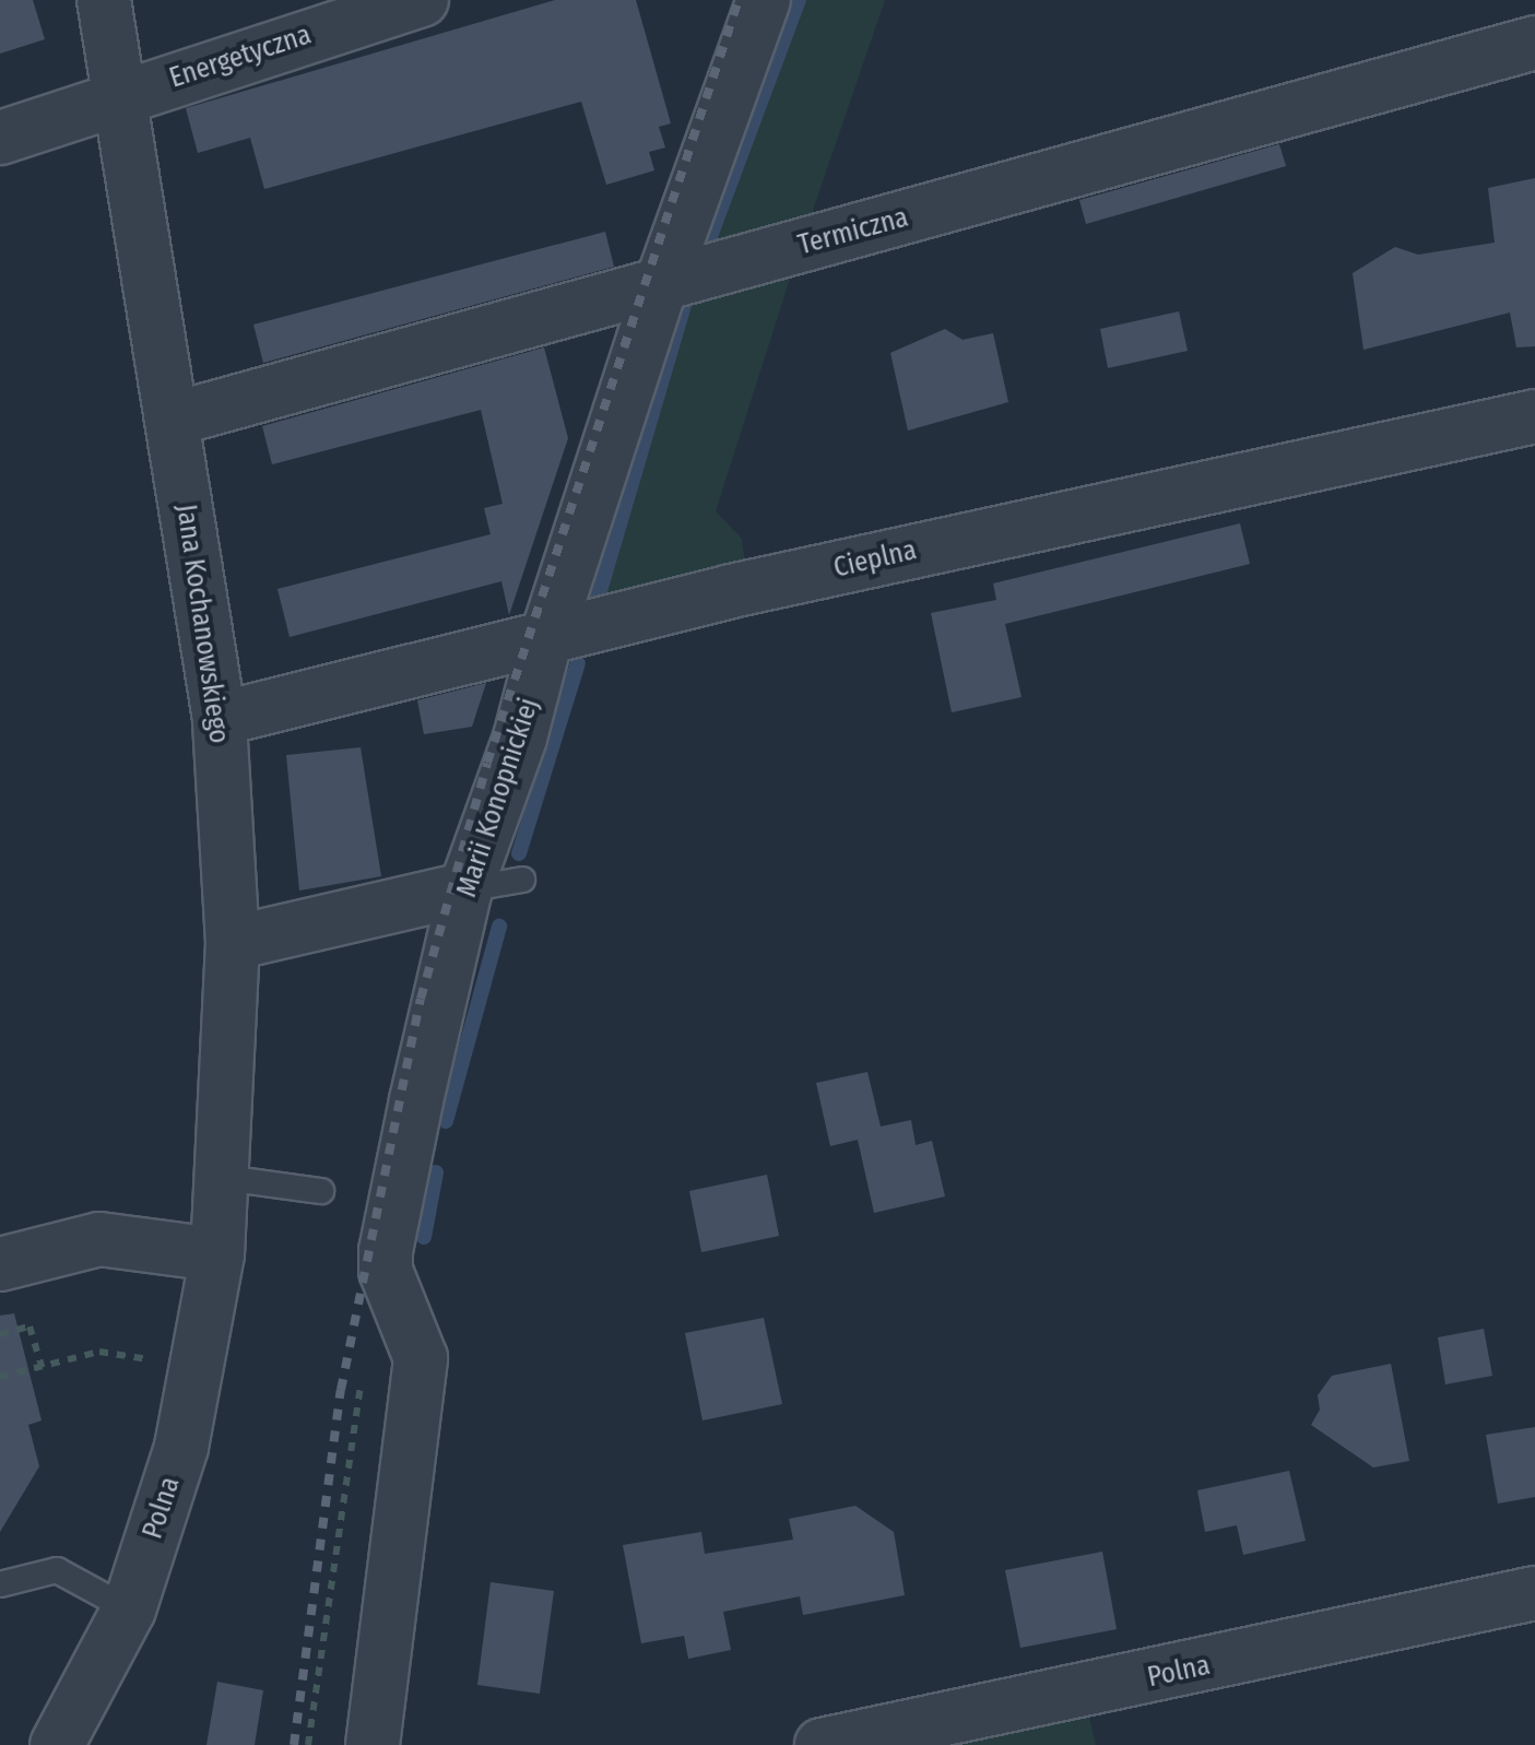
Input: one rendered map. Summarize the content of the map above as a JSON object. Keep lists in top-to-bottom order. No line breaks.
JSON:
{"streets":{"street":["Energetyczna","Termiczna","Cieplna","Jana Kochanowskiego","Marii Konopnickiej","Polna"]},"crossings":[["Energetyczna","Jana Kochanowskiego"],["Termiczna","Jana Kochanowskiego"],["Termiczna","Marii Konopnickiej"],["Cieplna","Jana Kochanowskiego"],["Cieplna","Marii Konopnickiej"],["Jana Kochanowskiego","Polna"]]}
